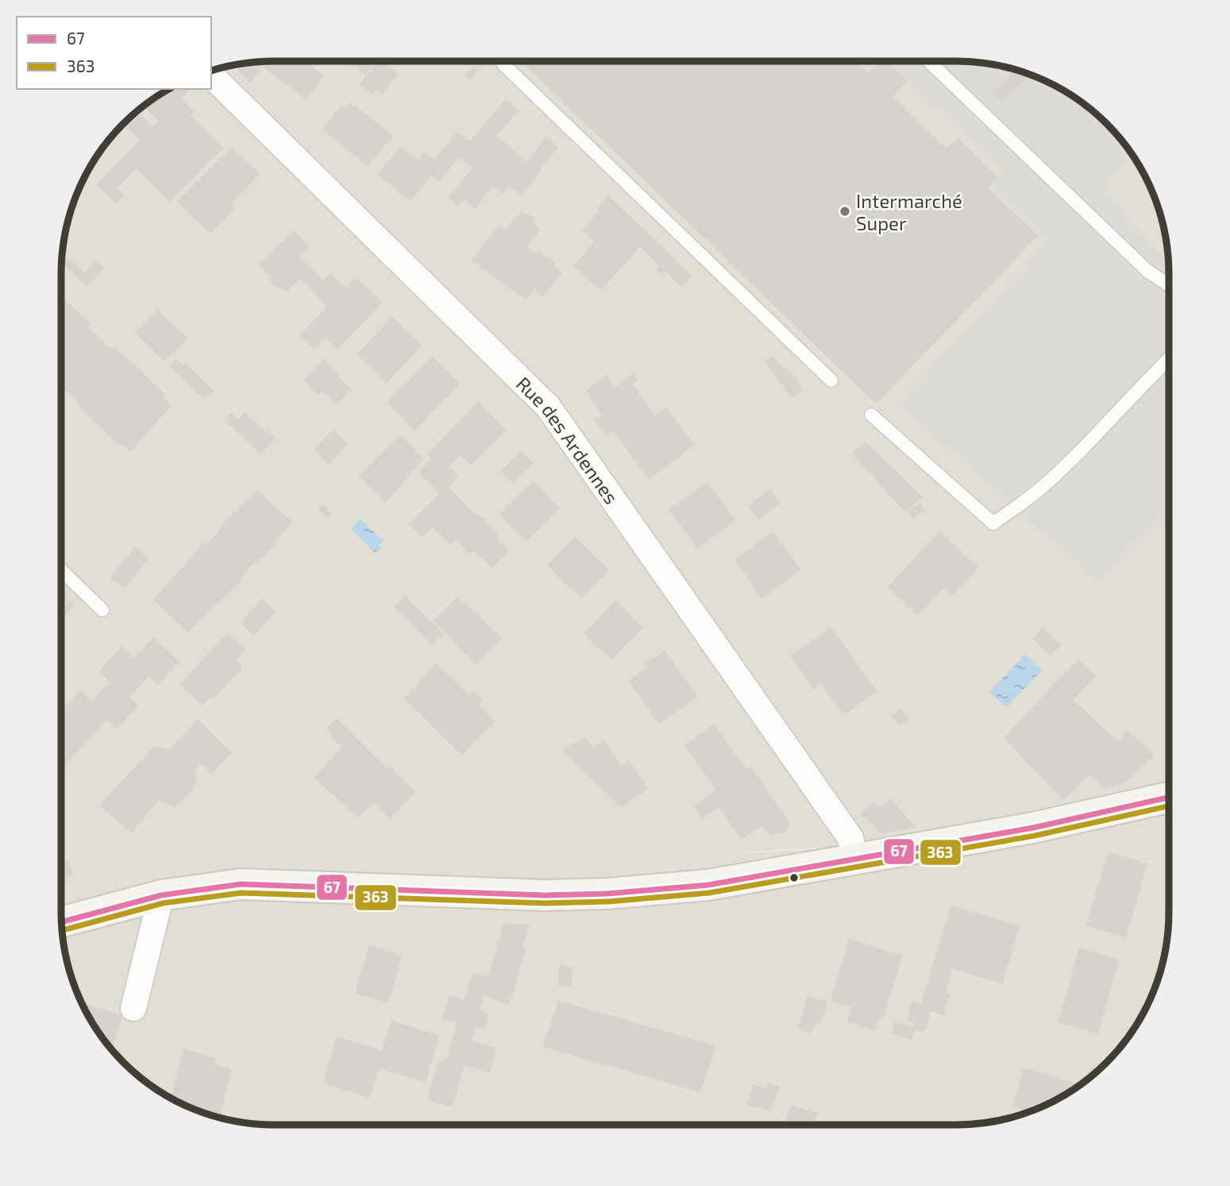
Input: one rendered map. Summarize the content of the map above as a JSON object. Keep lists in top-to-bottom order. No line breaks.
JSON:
{"streets":{"street":["Rue des Ardennes"]},"places":["Intermarché Super"],"lines":["transit line 67","transit line 363"],"legend":["67","363"]}
